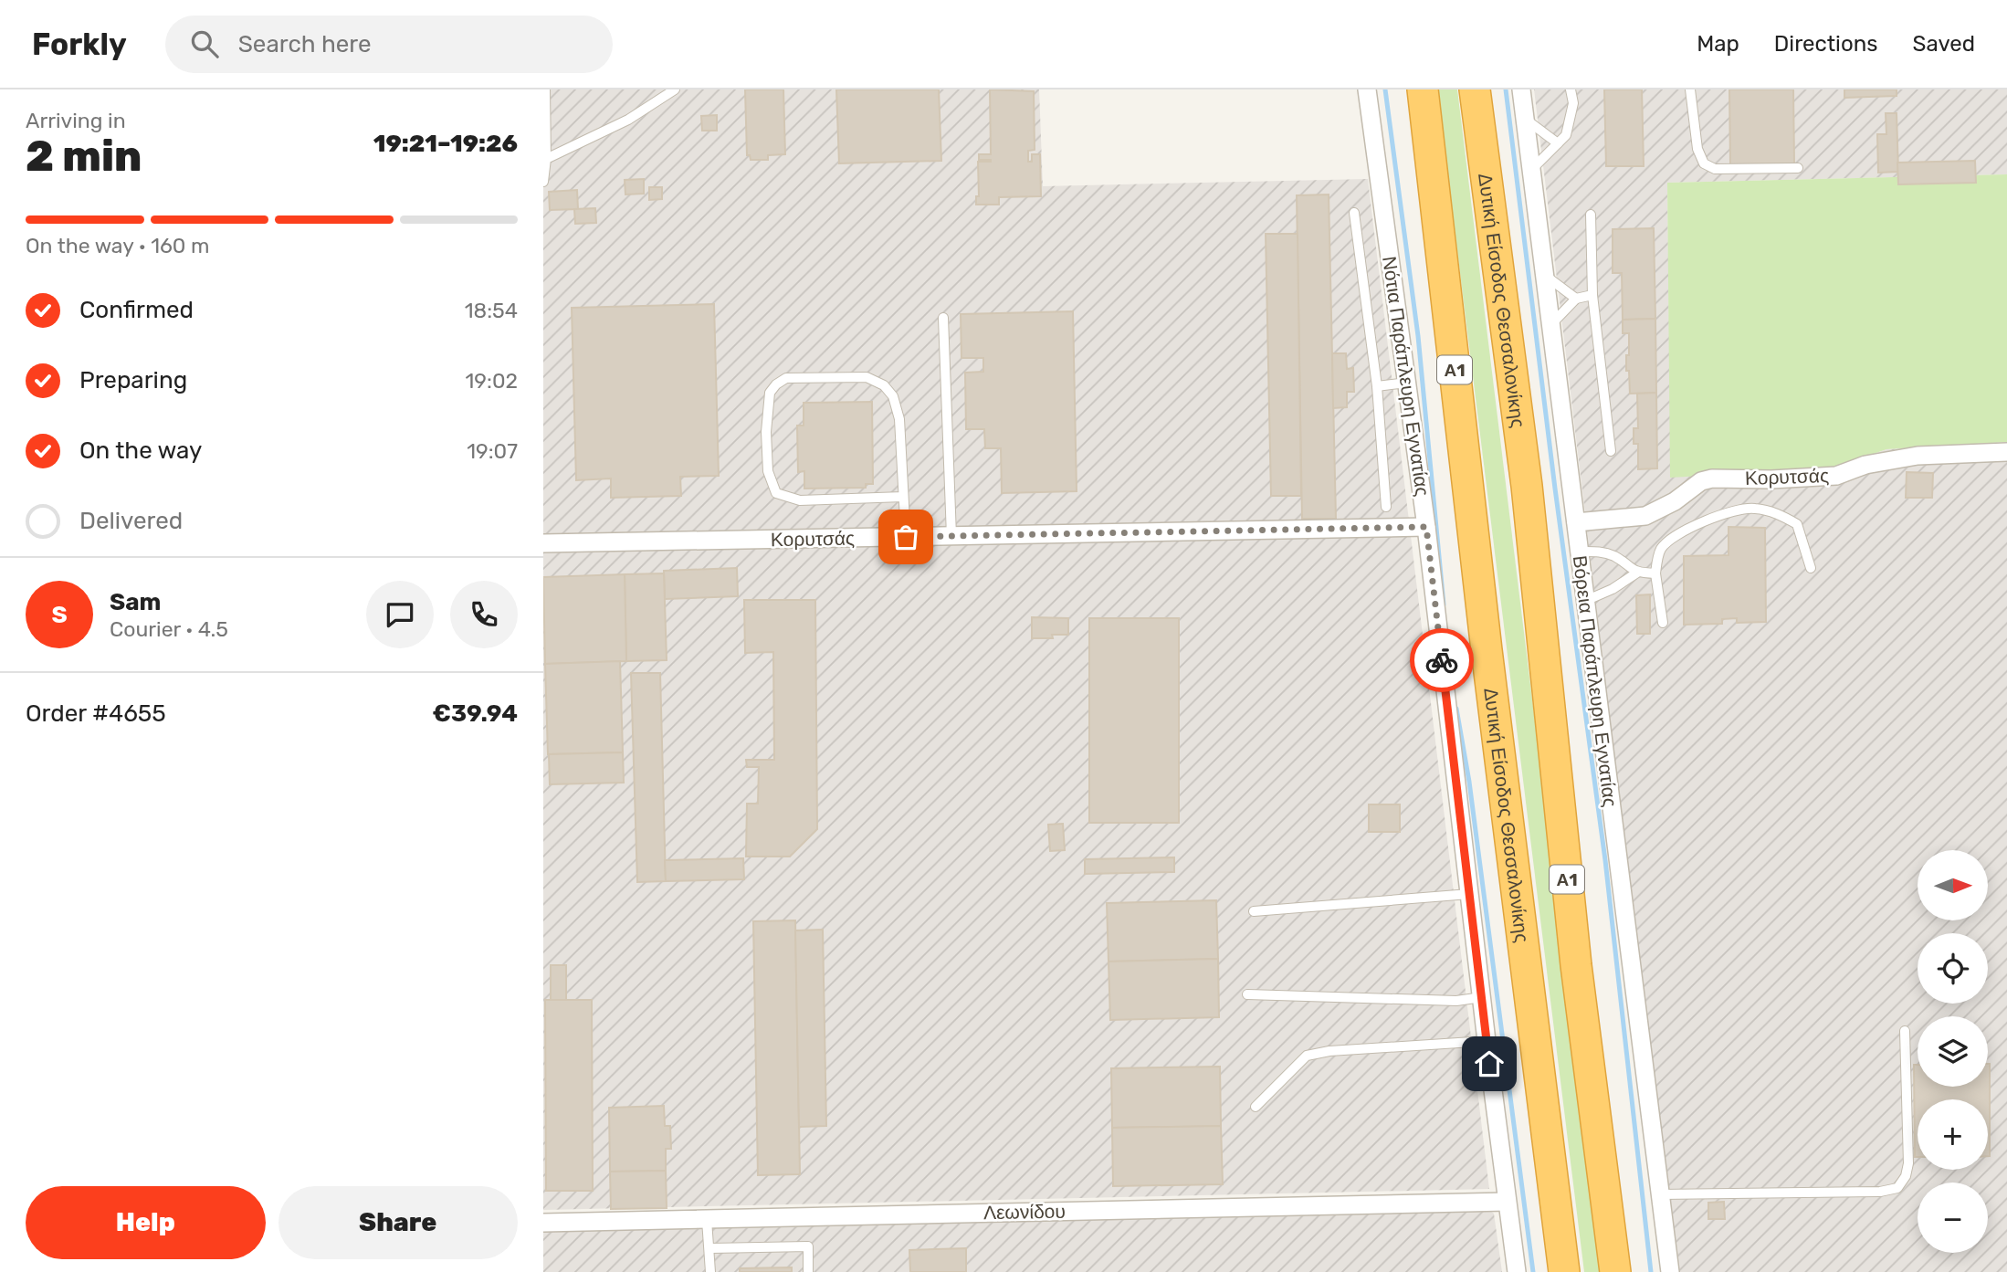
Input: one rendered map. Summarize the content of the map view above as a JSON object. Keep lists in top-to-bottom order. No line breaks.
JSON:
{"streets":{"highway":["Δυτική Είσοδος Θεσσαλονίκης","Α1"],"street":["Νότια Παράπλευρη Εγνατίας","Κορυτσάς","Βόρεια Παράπλευρη Εγνατίας","Λεωνίδου"]},"crossings":[["Νότια Παράπλευρη Εγνατίας","Κορυτσάς"],["Νότια Παράπλευρη Εγνατίας","Λεωνίδου"],["Κορυτσάς","Βόρεια Παράπλευρη Εγνατίας"]],"north":"right","page":{"header":"Forkly","search":"Search here","nav":["Map","Directions","Saved"],"heading":["2 min","Arriving in","19:21–19:26"],"panel":["Sam","Courier · 4.5","Order #4655","€39.94"],"bar":"On the way · 160 m","list":[["Confirmed","18:54"],["Preparing","19:02"],["On the way","19:07"],"Delivered"],"round":"S","map_buttons":["+","−"],"buttons":["Help","Share"]}}
